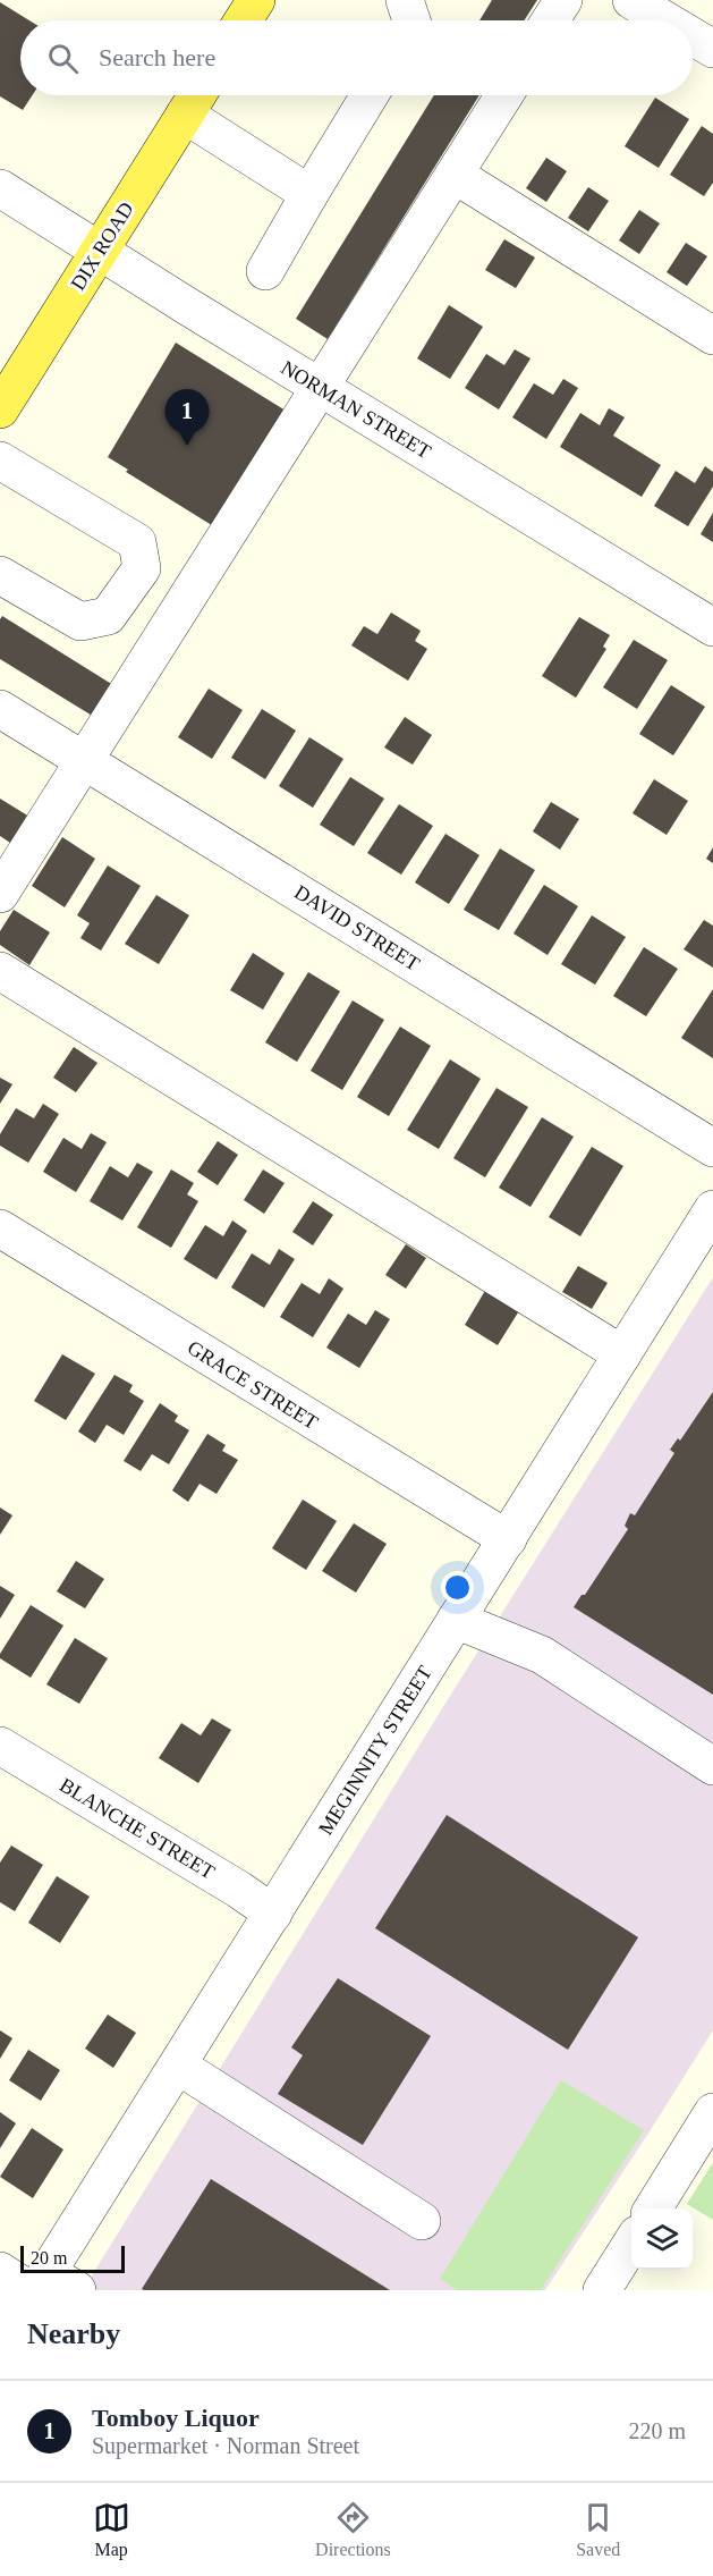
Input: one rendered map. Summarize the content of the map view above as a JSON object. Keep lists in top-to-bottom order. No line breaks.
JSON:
{"streets":{"main road":["DIX ROAD"],"street":["NORMAN STREET","DAVID STREET","GRACE STREET","MEGINNITY STREET","BLANCHE STREET"]},"crossings":[["DIX ROAD","NORMAN STREET"],["GRACE STREET","MEGINNITY STREET"],["MEGINNITY STREET","BLANCHE STREET"]],"scale_bar":"20 m","page":{"search":"Search here","pins":"1","scale":"20 m","heading":"Nearby","list":[{"mark":"1","name":"Tomboy Liquor","note":"Supermarket · Norman Street","value":"220 m"}],"nav":["Map","Directions","Saved"]}}
